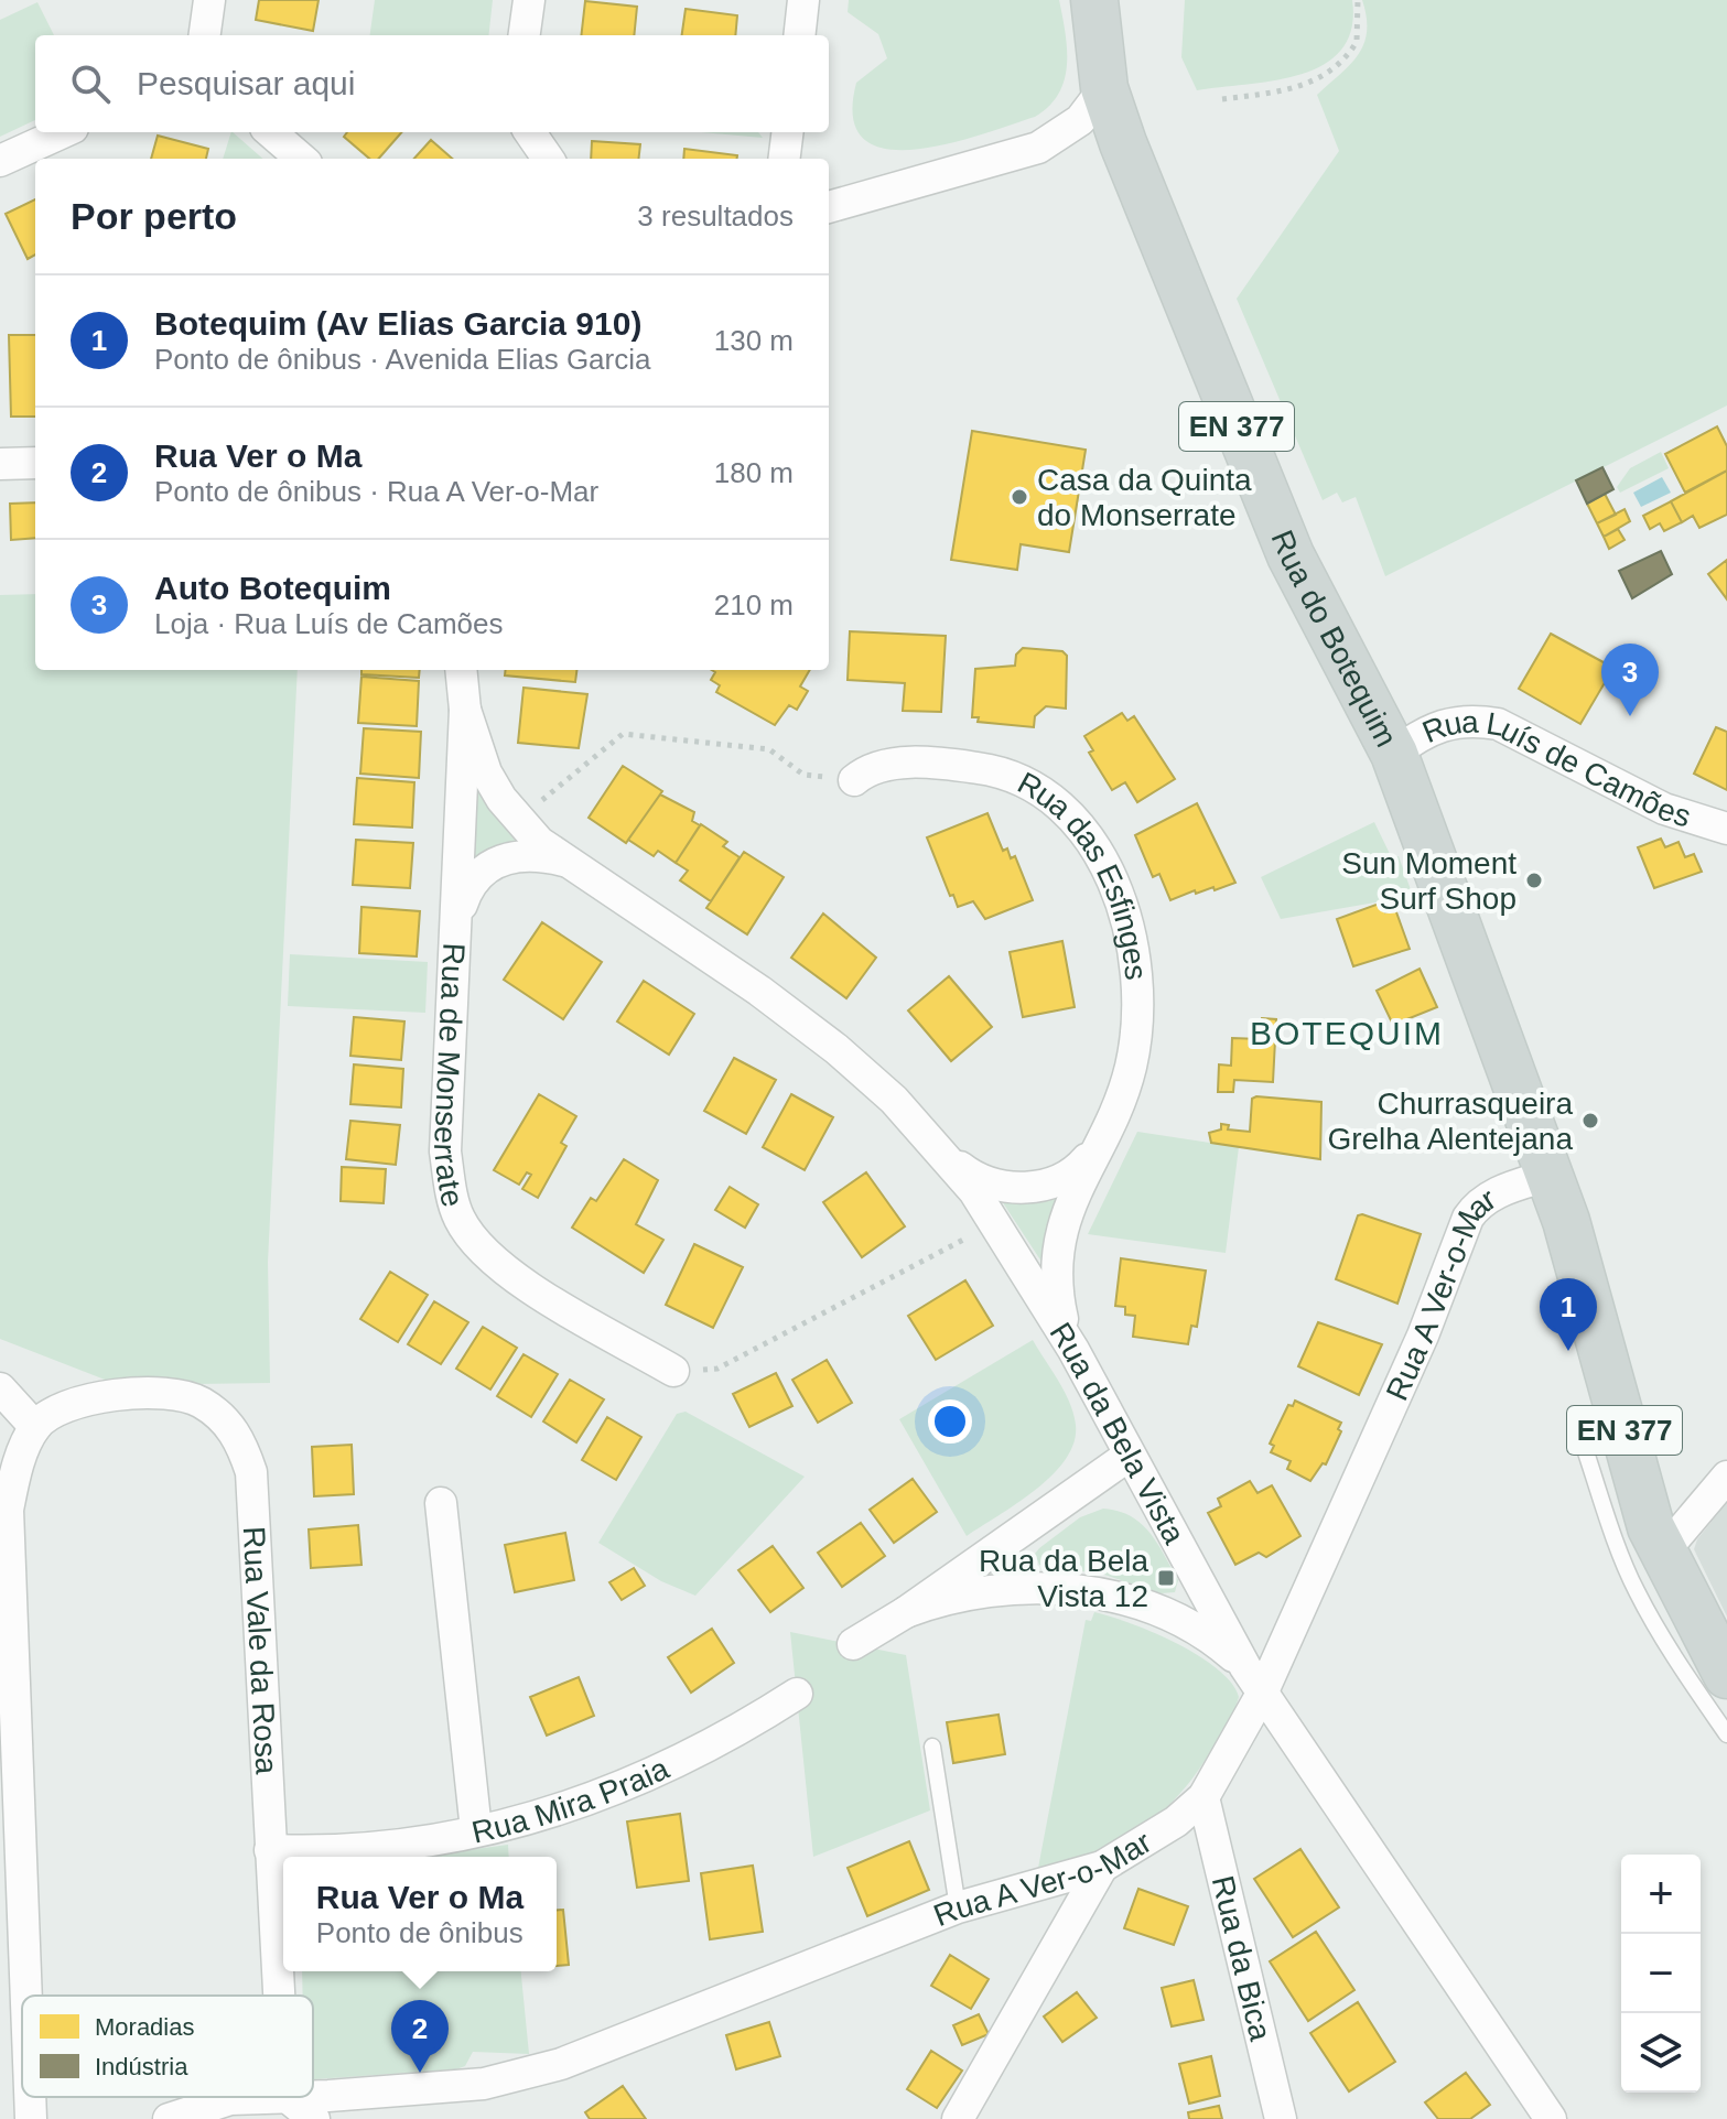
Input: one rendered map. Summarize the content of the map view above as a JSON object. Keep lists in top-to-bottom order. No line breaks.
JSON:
{"streets":{"main road":["EN 377","Rua do Botequim"],"street":["Rua Luís de Camões","Rua das Esfinges","Rua de Monserrate","Rua A Ver-o-Mar","Rua da Bela Vista","Rua Vale da Rosa","Rua Mira Praia","Rua da Bica"]},"crossings":[["EN 377","Rua do Botequim"],["EN 377","Rua A Ver-o-Mar"],["Rua do Botequim","Rua Luís de Camões"],["Rua do Botequim","Rua A Ver-o-Mar"],["Rua das Esfinges","Rua da Bela Vista"],["Rua de Monserrate","Rua da Bela Vista"],["Rua A Ver-o-Mar","Rua da Bela Vista"],["Rua A Ver-o-Mar","Rua da Bica"],["Rua Vale da Rosa","Rua Mira Praia"]],"districts":["BOTEQUIM"],"places":{"other":["Casa da Quinta do Monserrate","Sun Moment Surf Shop","Churrasqueira Grelha Alentejana"],"transit":["Rua da Bela Vista 12"]},"legend":["Moradias","Indústria"],"page":{"search":"Pesquisar aqui","heading":["Por perto","3 resultados"],"list":[{"mark":"1","name":"Botequim (Av Elias Garcia 910)","note":"Ponto de ônibus · Avenida Elias Garcia","value":"130 m"},{"mark":"2","name":"Rua Ver o Ma","note":"Ponto de ônibus · Rua A Ver-o-Mar","value":"180 m"},{"mark":"3","name":"Auto Botequim","note":"Loja · Rua Luís de Camões","value":"210 m"}],"pins":["3","1","2"],"map_buttons":["+","−"],"popup":["Rua Ver o Ma","Ponto de ônibus"]}}
